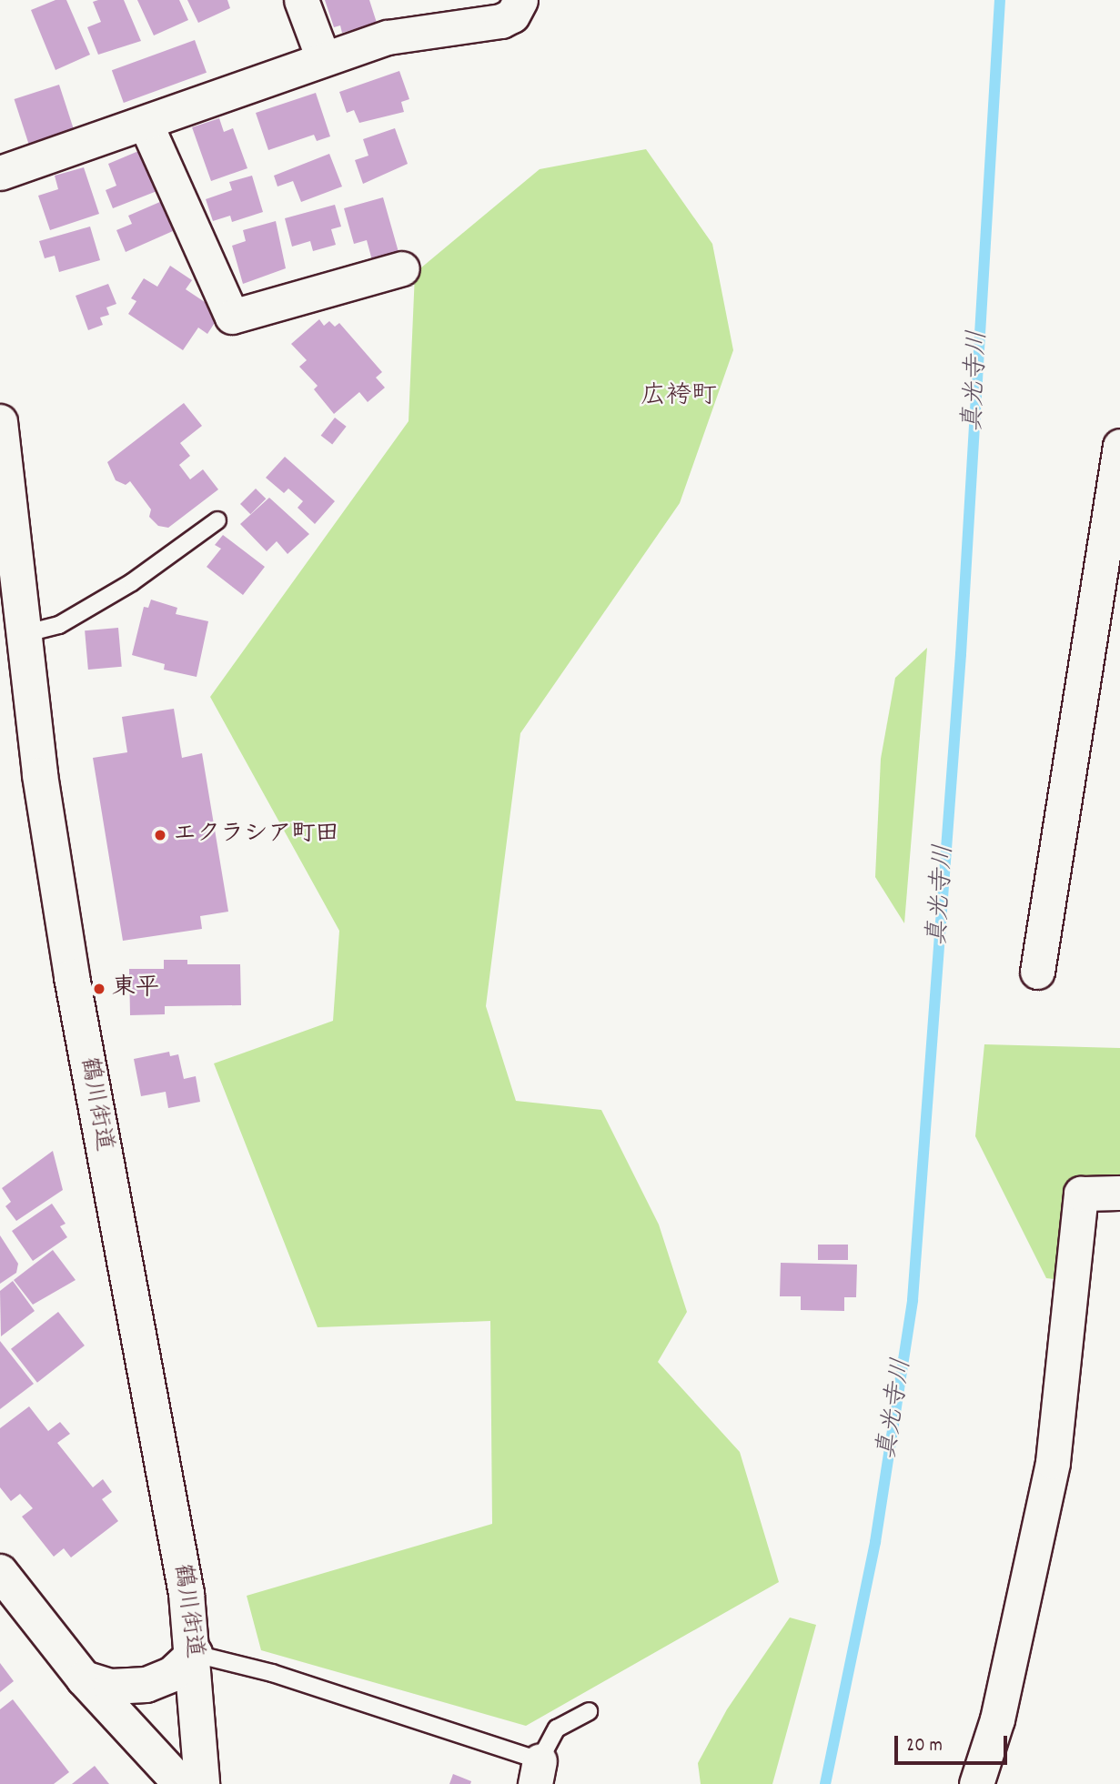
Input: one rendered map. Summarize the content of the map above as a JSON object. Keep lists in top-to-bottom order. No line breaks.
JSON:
{"streets":{"main road":["鶴川街道"]},"districts":["広袴町"],"water":["真光寺川"],"places":["エクラシア町田","東平"],"scale_bar":"20 m"}
